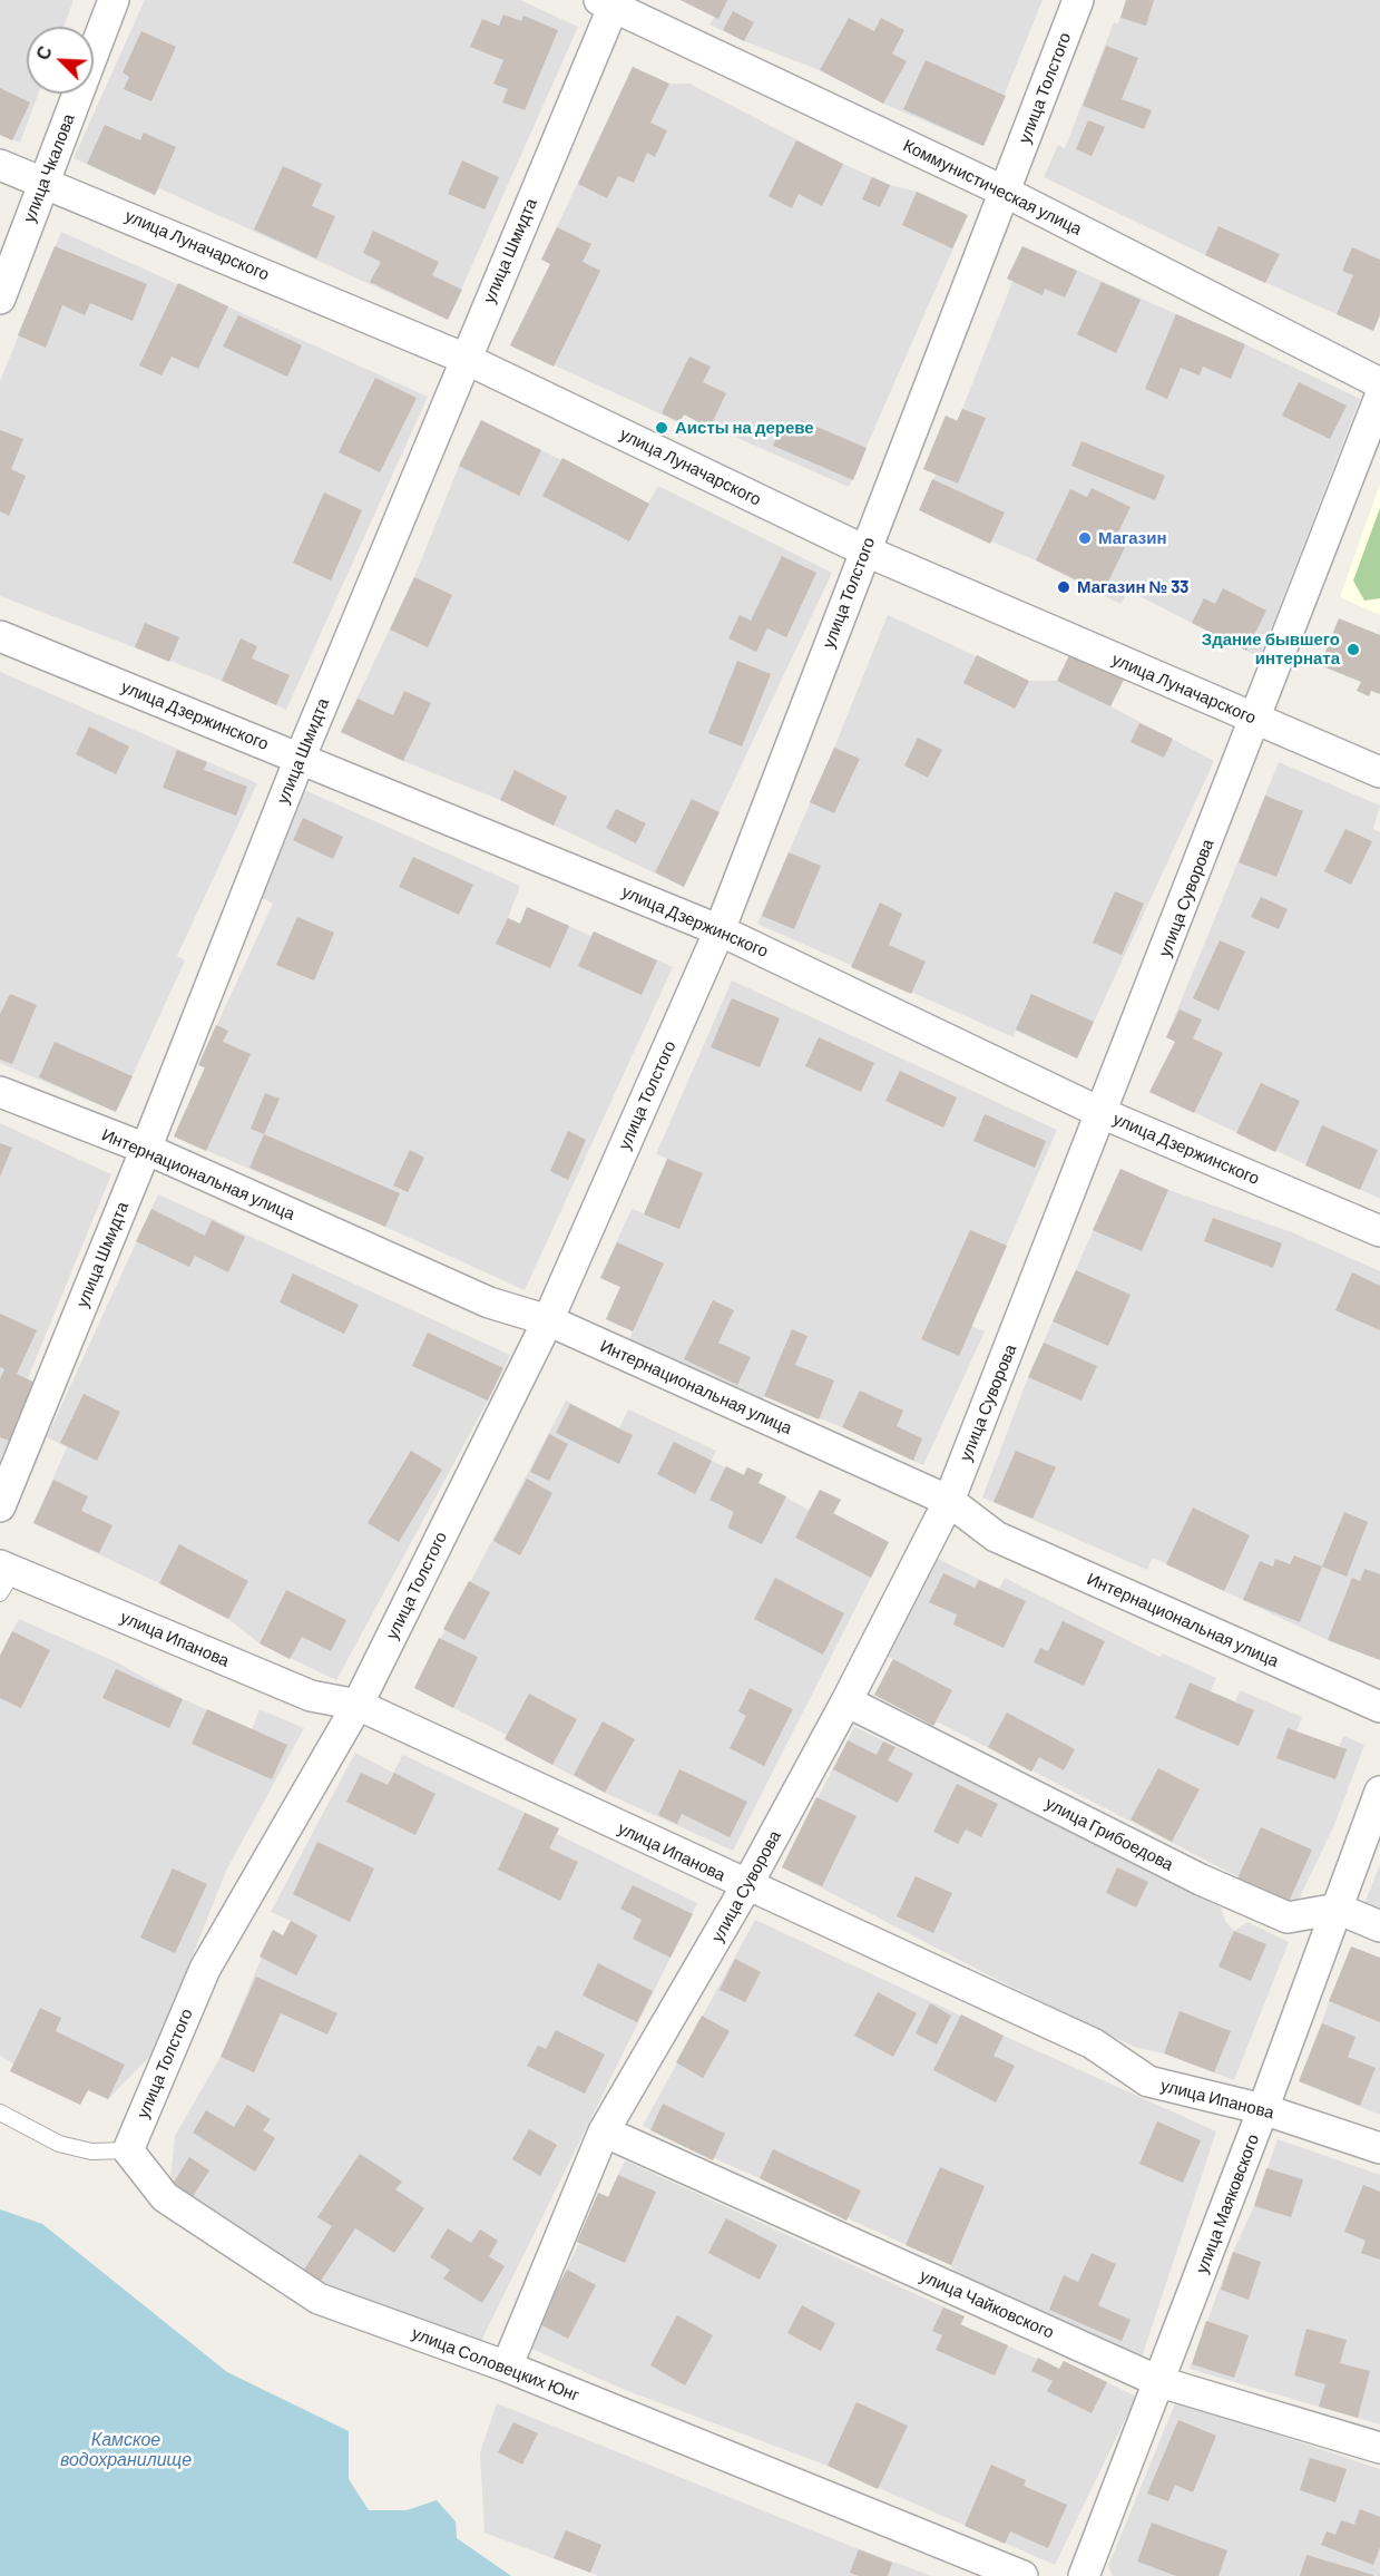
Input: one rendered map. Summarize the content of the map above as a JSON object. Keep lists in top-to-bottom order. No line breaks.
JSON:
{"streets":{"street":["улица Толстого","улица Чкалова","Коммунистическая улица","улица Луначарского","улица Шмидта","улица Дзержинского","улица Суворова","Интернациональная улица","улица Ипанова","улица Грибоедова","улица Маяковского","улица Чайковского","улица Соловецких Юнг"]},"crossings":[["улица Толстого","Коммунистическая улица"],["улица Толстого","улица Луначарского"],["улица Толстого","улица Дзержинского"],["улица Толстого","Интернациональная улица"],["улица Толстого","улица Ипанова"],["улица Толстого","улица Соловецких Юнг"],["улица Чкалова","улица Луначарского"],["Коммунистическая улица","улица Шмидта"],["улица Луначарского","улица Шмидта"],["улица Луначарского","улица Суворова"],["улица Шмидта","улица Дзержинского"],["улица Шмидта","Интернациональная улица"],["улица Дзержинского","улица Суворова"],["улица Суворова","Интернациональная улица"],["улица Суворова","улица Ипанова"],["улица Суворова","улица Грибоедова"],["улица Суворова","улица Чайковского"],["улица Суворова","улица Соловецких Юнг"],["улица Ипанова","улица Маяковского"],["улица Грибоедова","улица Маяковского"],["улица Маяковского","улица Чайковского"]],"water":["Камское водохранилище"],"places":["Аисты на дереве","Магазин","Магазин № 33","Здание бывшего интерната"],"north":"top left"}
